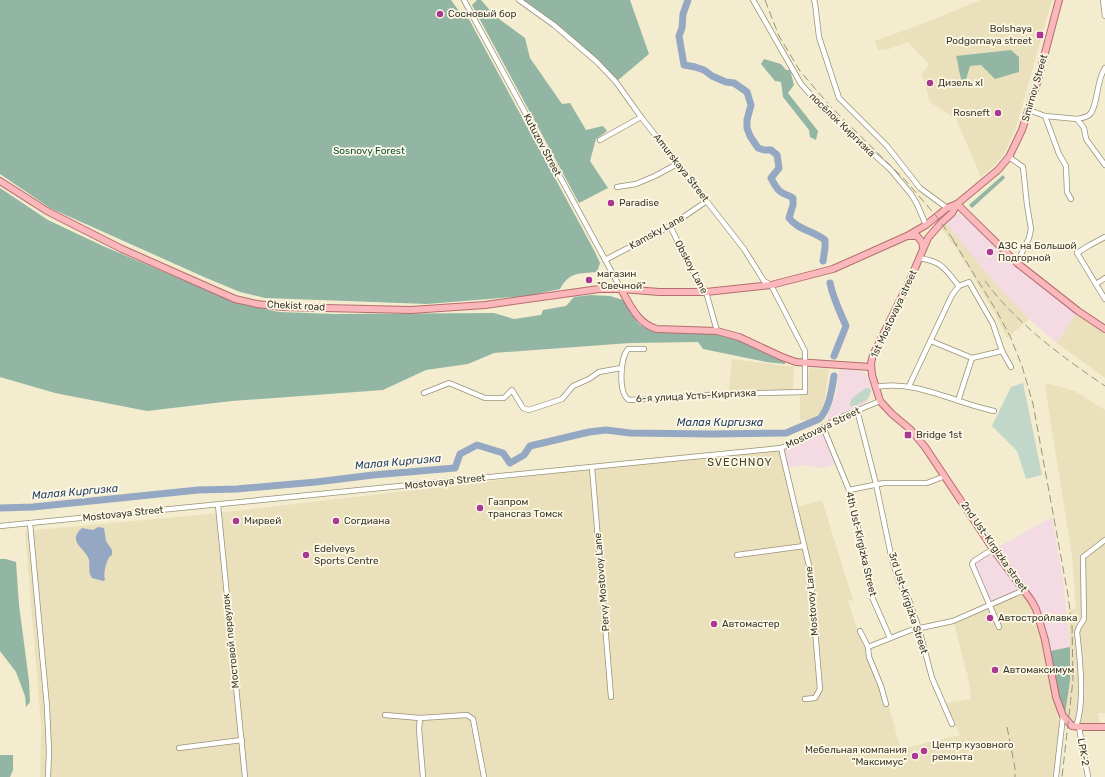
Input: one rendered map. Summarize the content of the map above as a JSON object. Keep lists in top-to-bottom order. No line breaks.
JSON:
{"streets":{"main road":["Smirnov Street","Chekist road","1st Mostovaya street","2nd Ust-Kirgizka street"],"street":["посёлок Киргизка","Kutuzov Street","Amurskaya Street","Kamsky Lane","Obskoy Lane","6-я улица Усть-Киргизка","Mostovaya Street","4th Ust-Kirgizka Street","Pervy Mostovoy Lane","Mostovoy Lane","3rd Ust-Kirgizka Street","Мостовой переулок","LPK-2"]},"crossings":[["Smirnov Street","Chekist road"],["Smirnov Street","1st Mostovaya street"],["посёлок Киргизка","Chekist road"],["Kutuzov Street","Kamsky Lane"],["Kutuzov Street","Chekist road"],["Amurskaya Street","Kamsky Lane"],["Amurskaya Street","Chekist road"],["Amurskaya Street","6-я улица Усть-Киргизка"],["Kamsky Lane","Obskoy Lane"],["Obskoy Lane","Chekist road"],["Chekist road","1st Mostovaya street"],["1st Mostovaya street","Mostovaya Street"],["1st Mostovaya street","2nd Ust-Kirgizka street"],["Mostovaya Street","4th Ust-Kirgizka Street"],["Mostovaya Street","2nd Ust-Kirgizka street"],["Mostovaya Street","Pervy Mostovoy Lane"],["Mostovaya Street","Mostovoy Lane"],["Mostovaya Street","3rd Ust-Kirgizka Street"],["Mostovaya Street","Мостовой переулок"]],"districts":["SVECHNOY"],"water":["Малая Киргизка"],"parks":["Sosnovy Forest"],"places":{"other":["Сосновый бор","Дизель xl","Rosneft","Paradise","АЗС на Большой Подгорной","магазин \"Свечной\"","Газпром трансгаз Томск","Мирвей","Согдиана","Edelveys Sports Centre","Автостройлавка","Автомастер","Автомаксимум","Центр кузовного ремонта","Мебельная компания \"Максимус\""],"transit":["Bolshaya Podgornaya street","Bridge 1st"]}}
